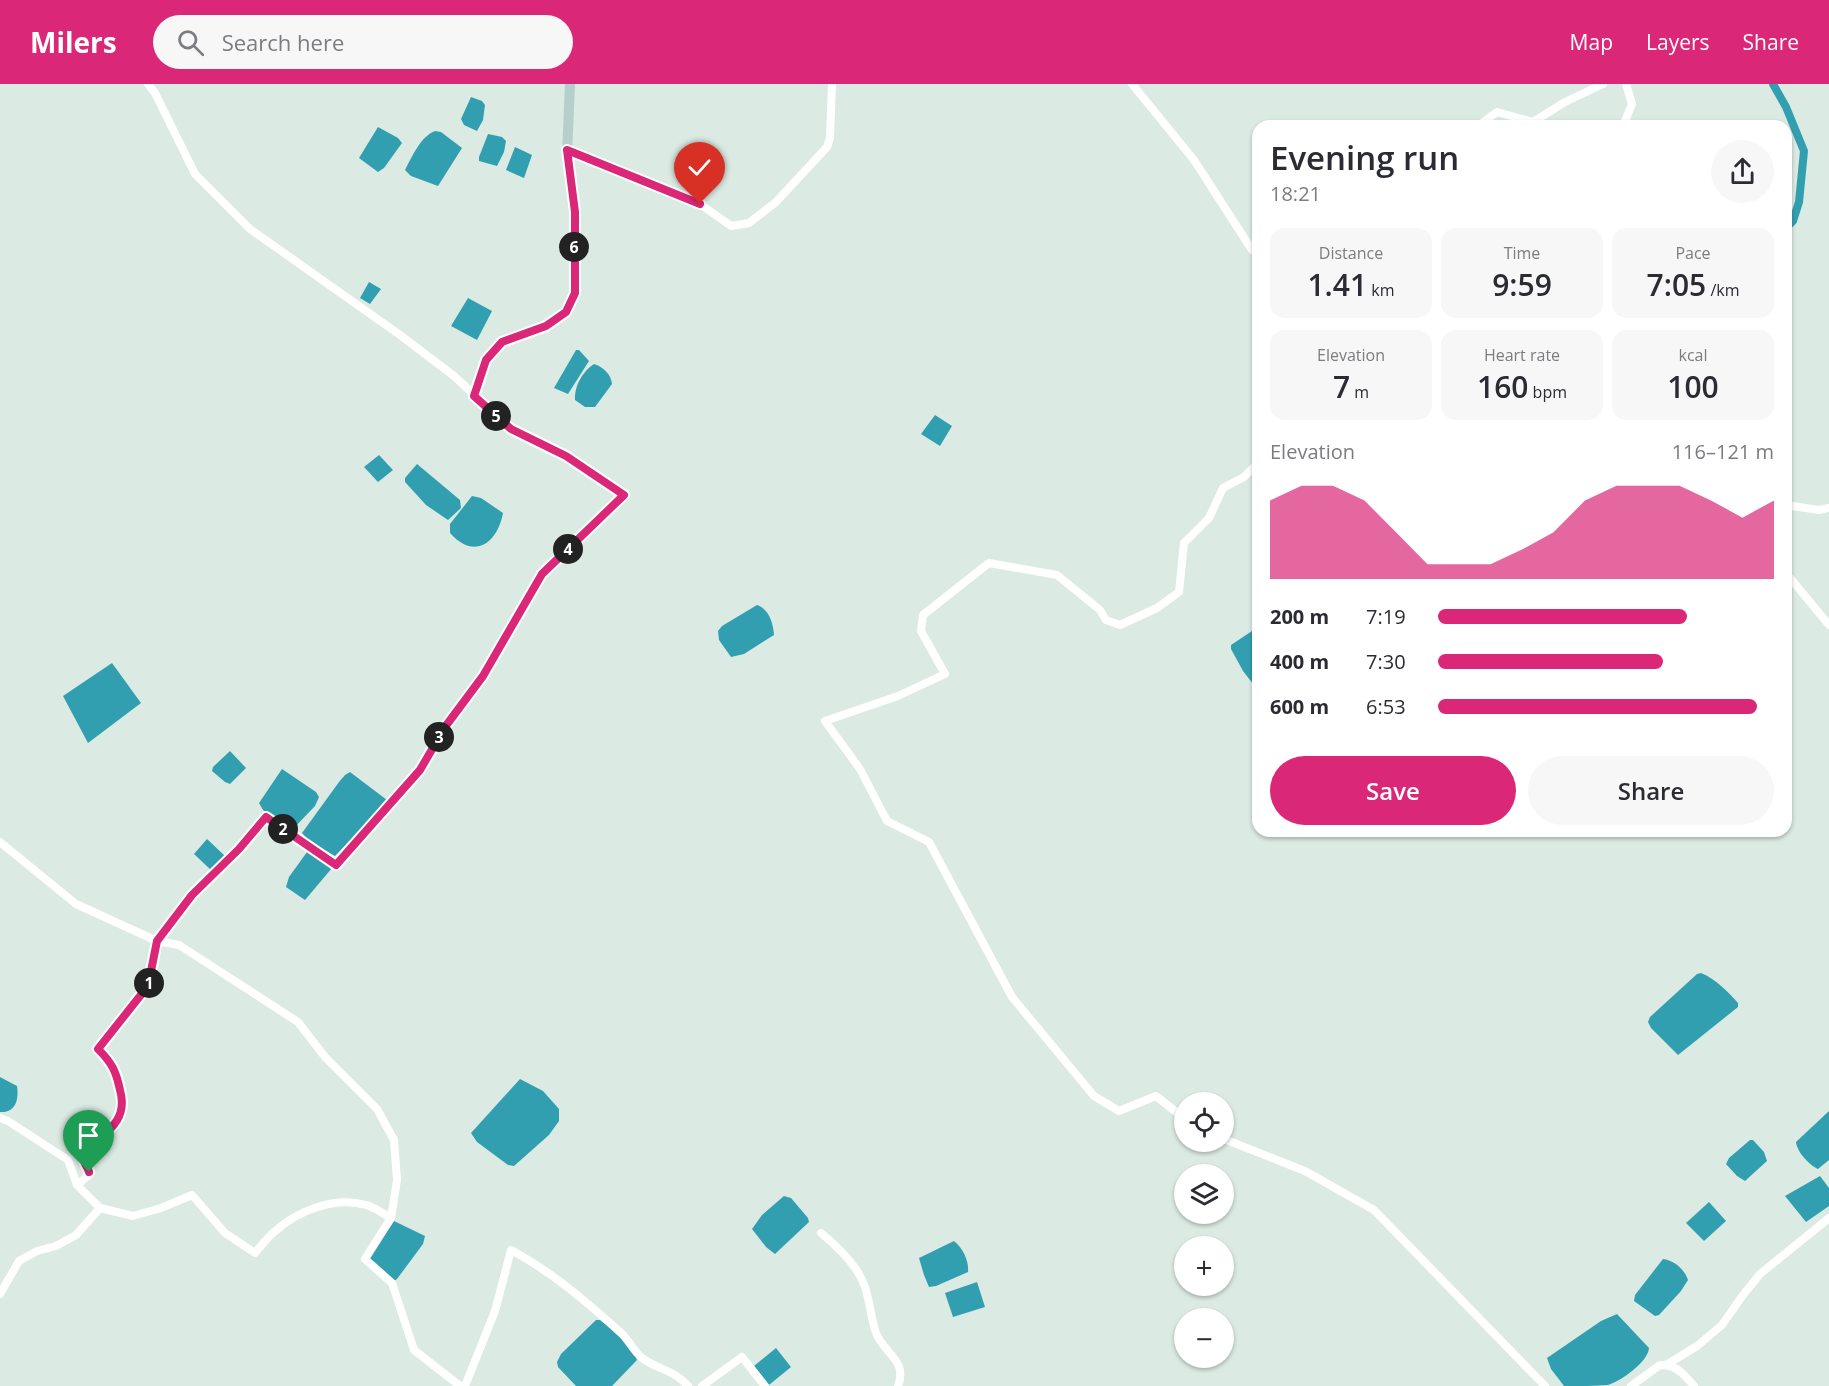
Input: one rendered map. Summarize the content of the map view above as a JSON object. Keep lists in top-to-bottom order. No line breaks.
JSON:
{"page":{"header":"Milers","search":"Search here","nav":["Map","Layers","Share"],"heading":["Evening run","18:21"],"stats":[["Distance","1.41 km"],["Time","9:59"],["Pace","7:05 /km"],["Elevation","7 m"],["Heart rate","160 bpm"],["kcal","100"]],"pins":["6","5","4","3","2","1"],"chart":["Elevation","116–121 m"],"list":[{"name":"200 m","note":"7:19"},{"name":"400 m","note":"7:30"},{"name":"600 m","note":"6:53"}],"buttons":["Save","Share"],"map_buttons":["+","−"]}}
